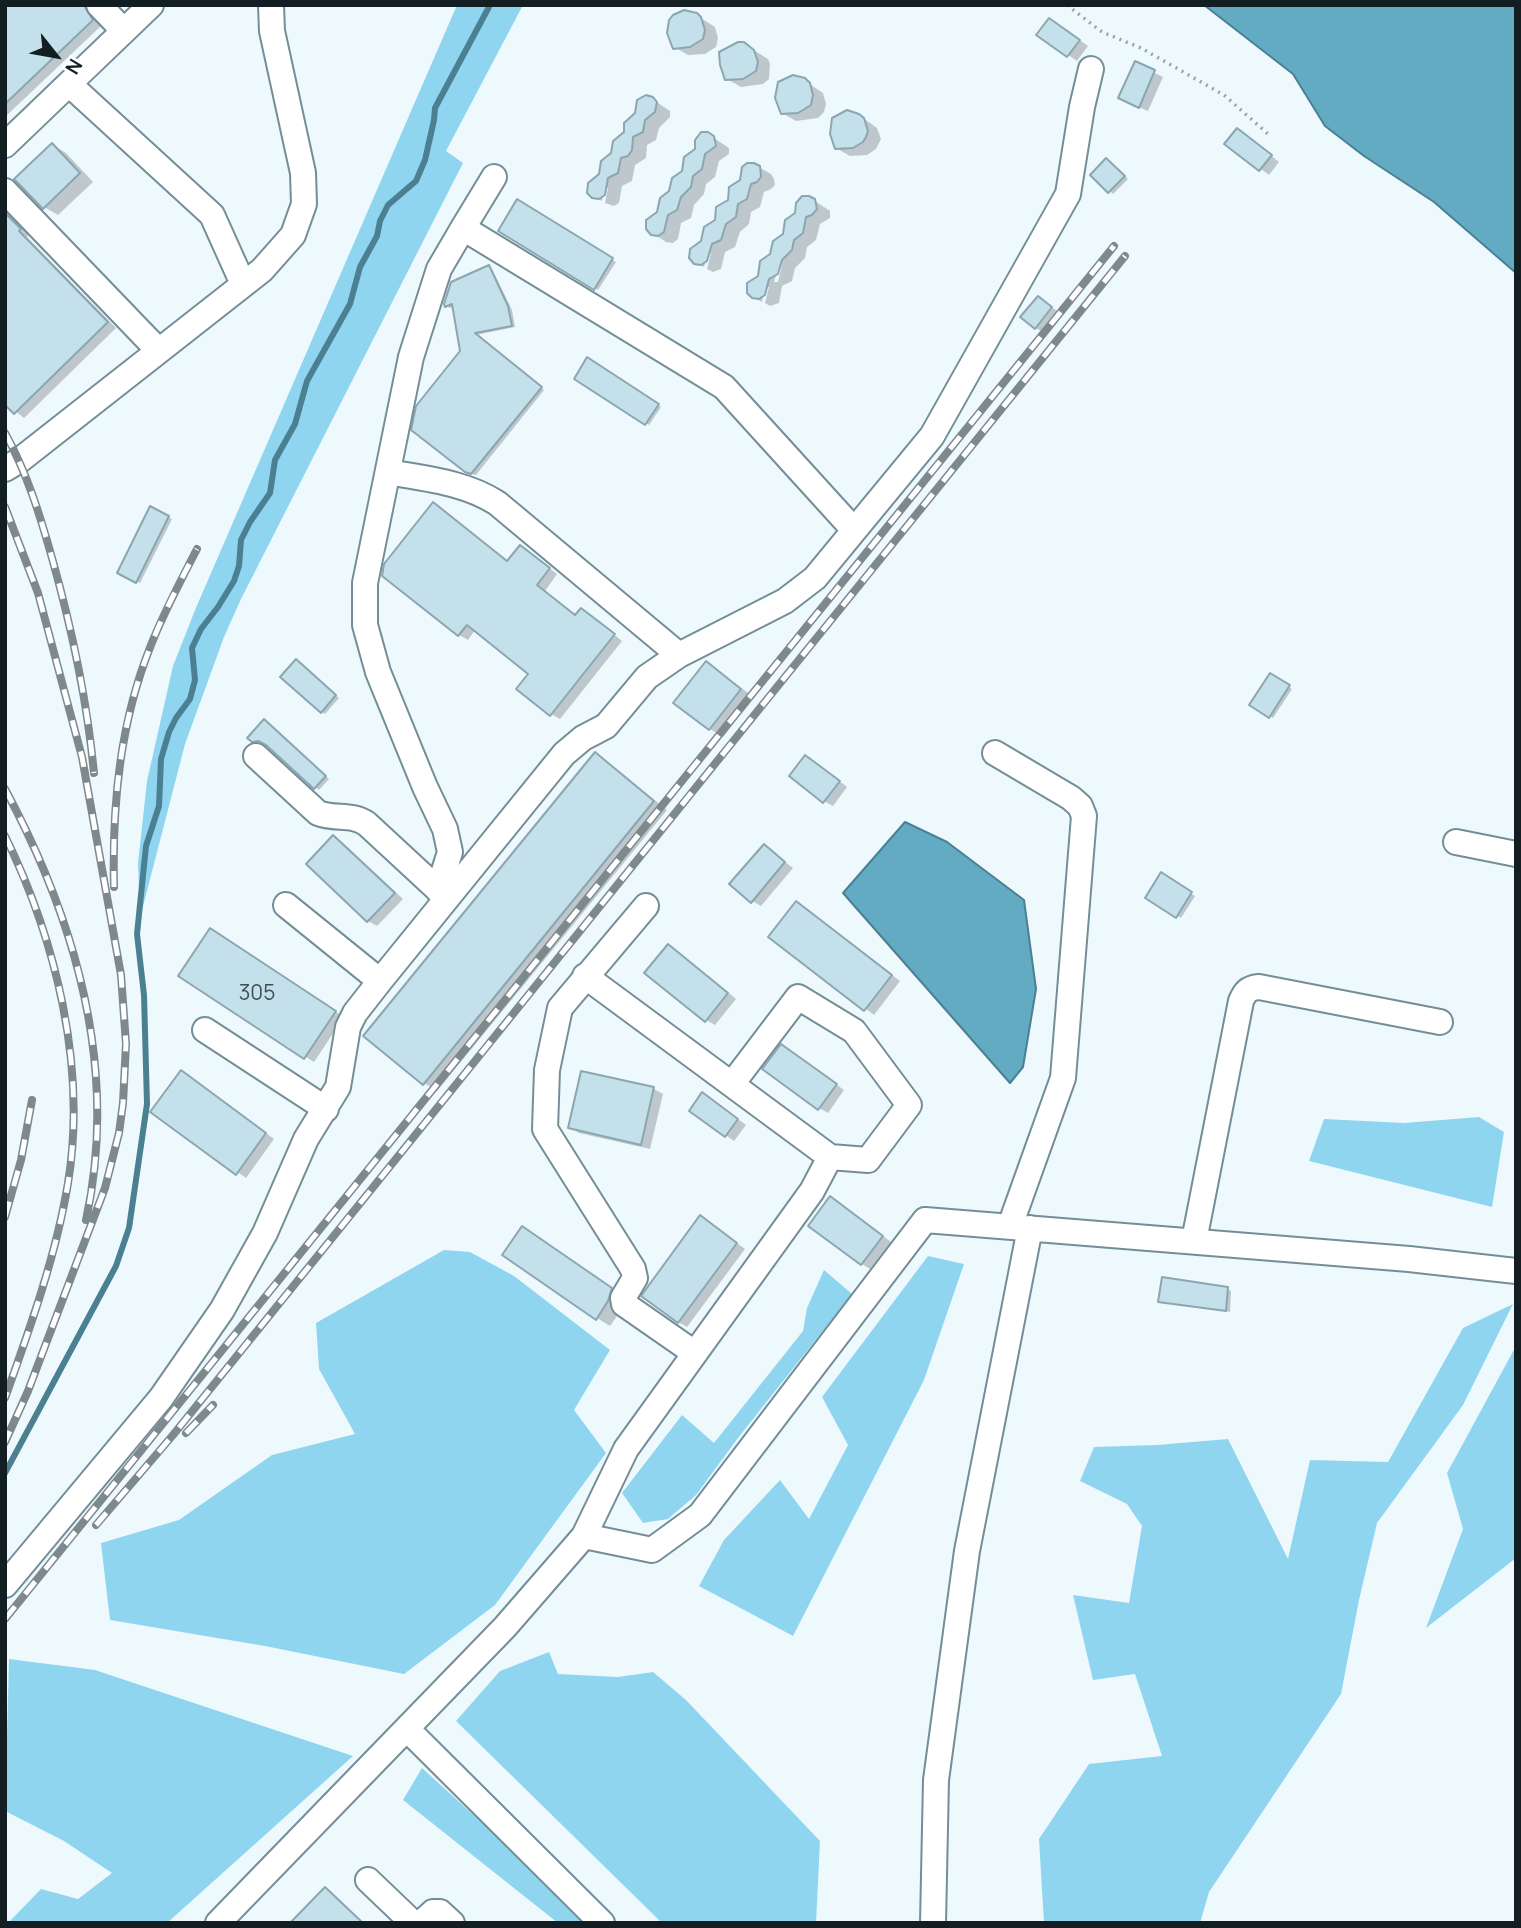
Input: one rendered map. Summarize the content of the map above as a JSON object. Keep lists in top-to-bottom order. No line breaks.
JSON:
{"house_numbers":["305"],"north":"bottom right"}
